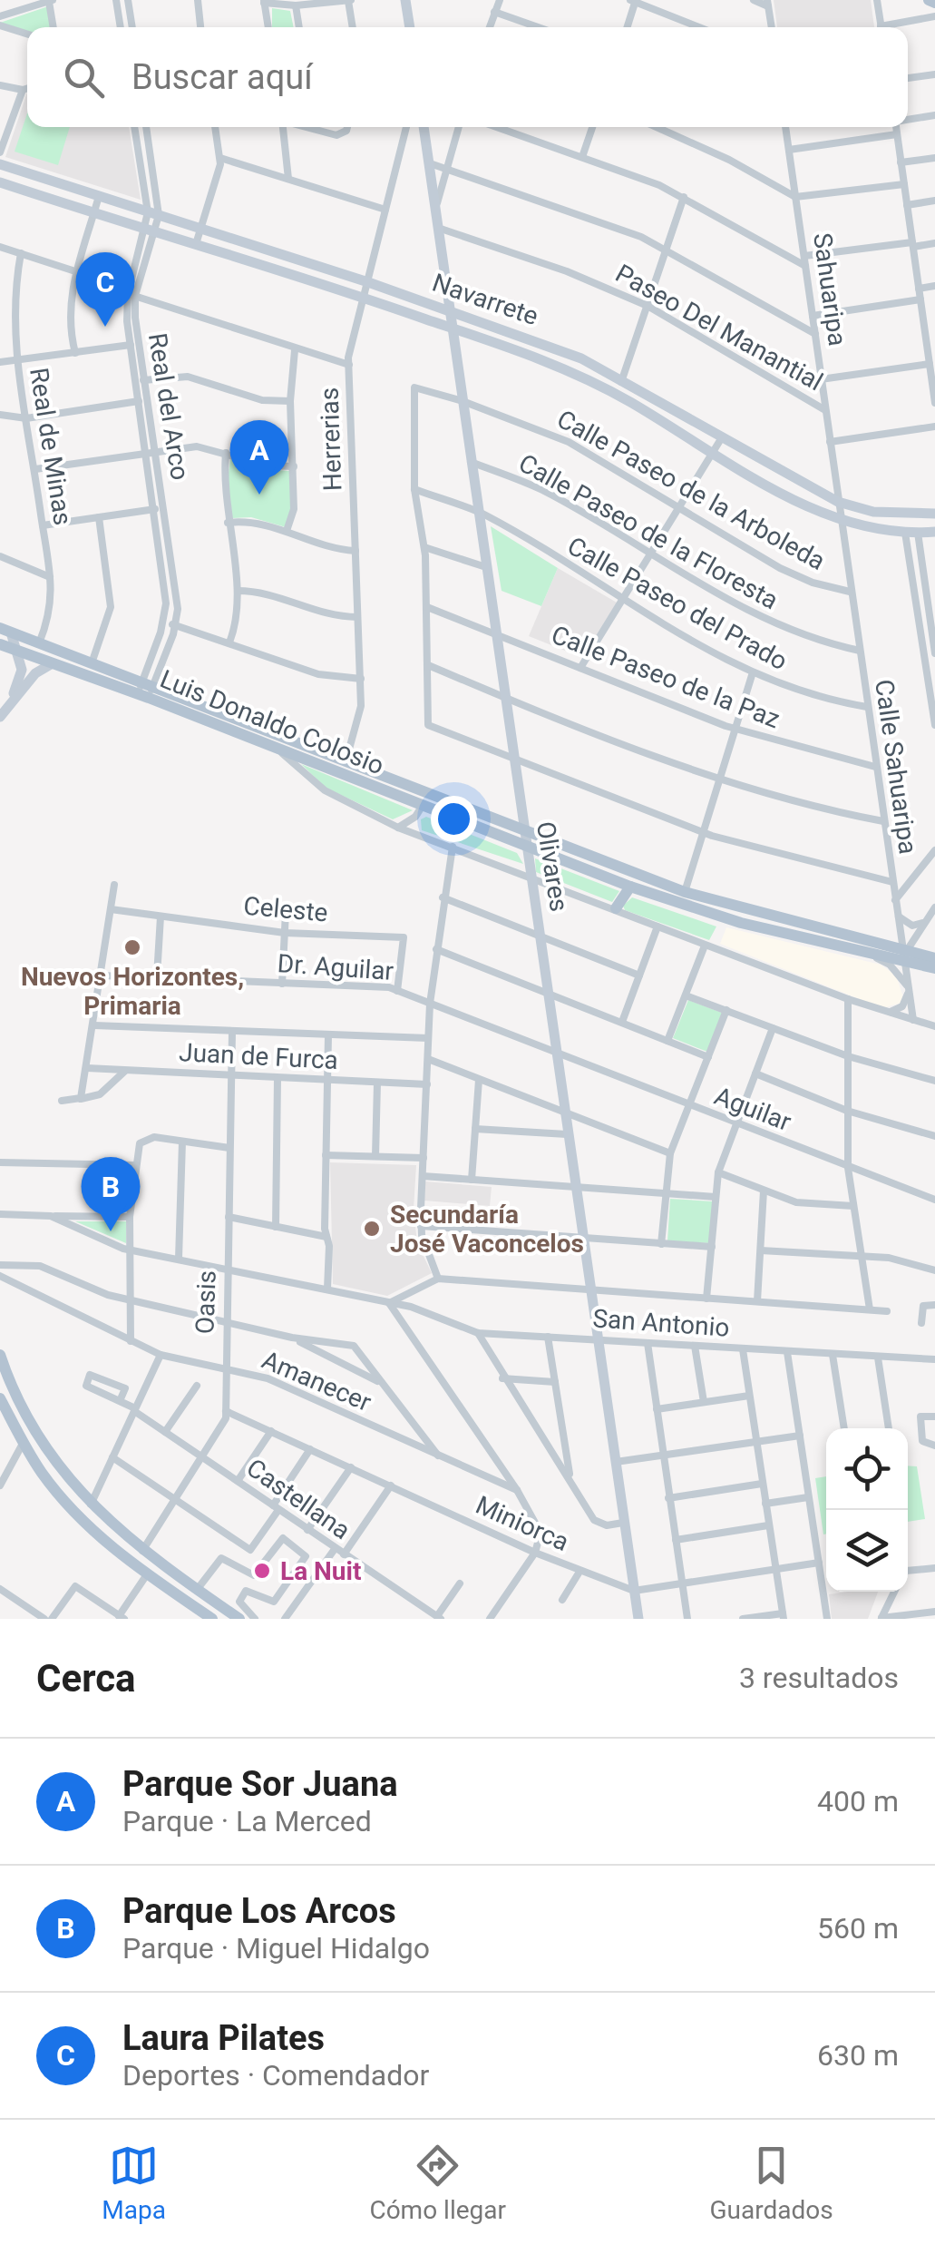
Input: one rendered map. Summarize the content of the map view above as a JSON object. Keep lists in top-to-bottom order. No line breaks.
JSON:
{"streets":{"main road":["Navarrete","Luis Donaldo Colosio","Olivares"],"street":["Sahuaripa","Paseo Del Manantial","Real del Arco","Herrerias","Real de Minas","Calle Paseo de la Arboleda","Calle Paseo de la Floresta","Calle Paseo del Prado","Calle Paseo de la Paz","Calle Sahuaripa","Celeste","Dr. Aguilar","Juan de Furca","Aguilar","Oasis","San Antonio","Amanecer","Castellana","Miniorca"]},"crossings":[["Sahuaripa","Navarrete"],["Sahuaripa","Paseo Del Manantial"],["Sahuaripa","Calle Sahuaripa"],["Navarrete","Real del Arco"],["Navarrete","Herrerias"],["Navarrete","Calle Sahuaripa"],["Navarrete","Olivares"],["Paseo Del Manantial","Olivares"],["Real del Arco","Luis Donaldo Colosio"],["Herrerias","Luis Donaldo Colosio"],["Real de Minas","Luis Donaldo Colosio"],["Calle Paseo de la Arboleda","Calle Paseo del Prado"],["Calle Paseo de la Arboleda","Calle Sahuaripa"],["Calle Paseo de la Arboleda","Olivares"],["Calle Paseo de la Floresta","Calle Sahuaripa"],["Calle Paseo de la Floresta","Olivares"],["Calle Paseo del Prado","Calle Sahuaripa"],["Calle Paseo del Prado","Olivares"],["Calle Paseo de la Paz","Calle Sahuaripa"],["Calle Paseo de la Paz","Olivares"],["Luis Donaldo Colosio","Calle Sahuaripa"],["Luis Donaldo Colosio","Olivares"],["Olivares","Dr. Aguilar"],["Olivares","Aguilar"],["Olivares","San Antonio"],["Olivares","Miniorca"],["Celeste","Dr. Aguilar"],["Dr. Aguilar","Aguilar"],["Juan de Furca","Oasis"],["Oasis","San Antonio"],["Oasis","Amanecer"],["Oasis","Castellana"],["Oasis","Miniorca"]],"places":["Nuevos Horizontes, Primaria","Secundaría José Vaconcelos","La Nuit"],"page":{"search":"Buscar aquí","pins":["C","A","B"],"heading":["Cerca","3 resultados"],"list":[{"mark":"A","name":"Parque Sor Juana","note":"Parque · La Merced","value":"400 m"},{"mark":"B","name":"Parque Los Arcos","note":"Parque · Miguel Hidalgo","value":"560 m"},{"mark":"C","name":"Laura Pilates","note":"Deportes · Comendador","value":"630 m"}],"nav":["Mapa","Cómo llegar","Guardados"]}}
